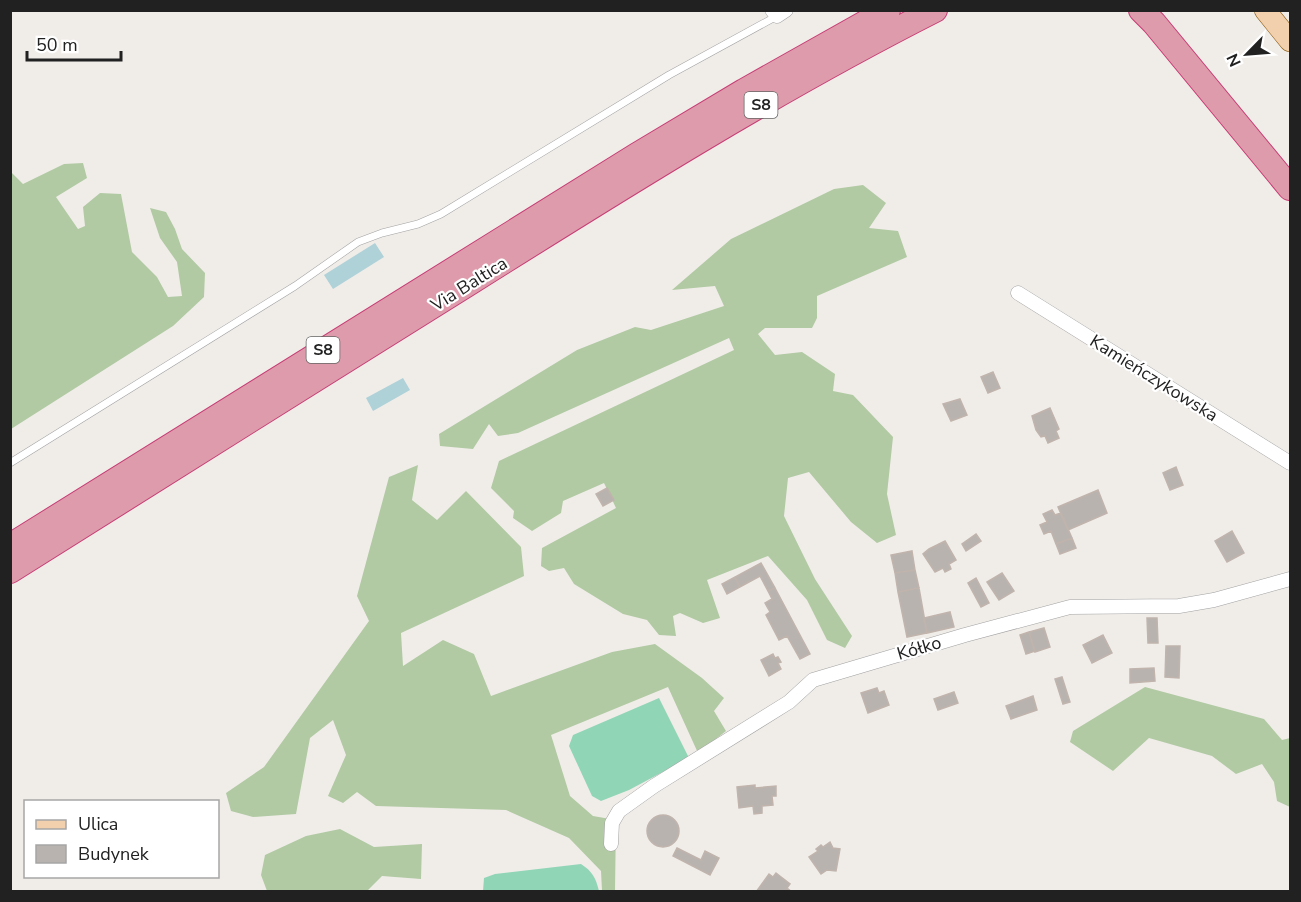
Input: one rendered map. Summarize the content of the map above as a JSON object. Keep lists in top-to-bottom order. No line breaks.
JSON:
{"streets":{"highway":["S8","Via Baltica"],"street":["Kamieńczykowska","Kółko"]},"legend":["Ulica","Budynek"],"scale_bar":"50 m","north":"bottom left"}
